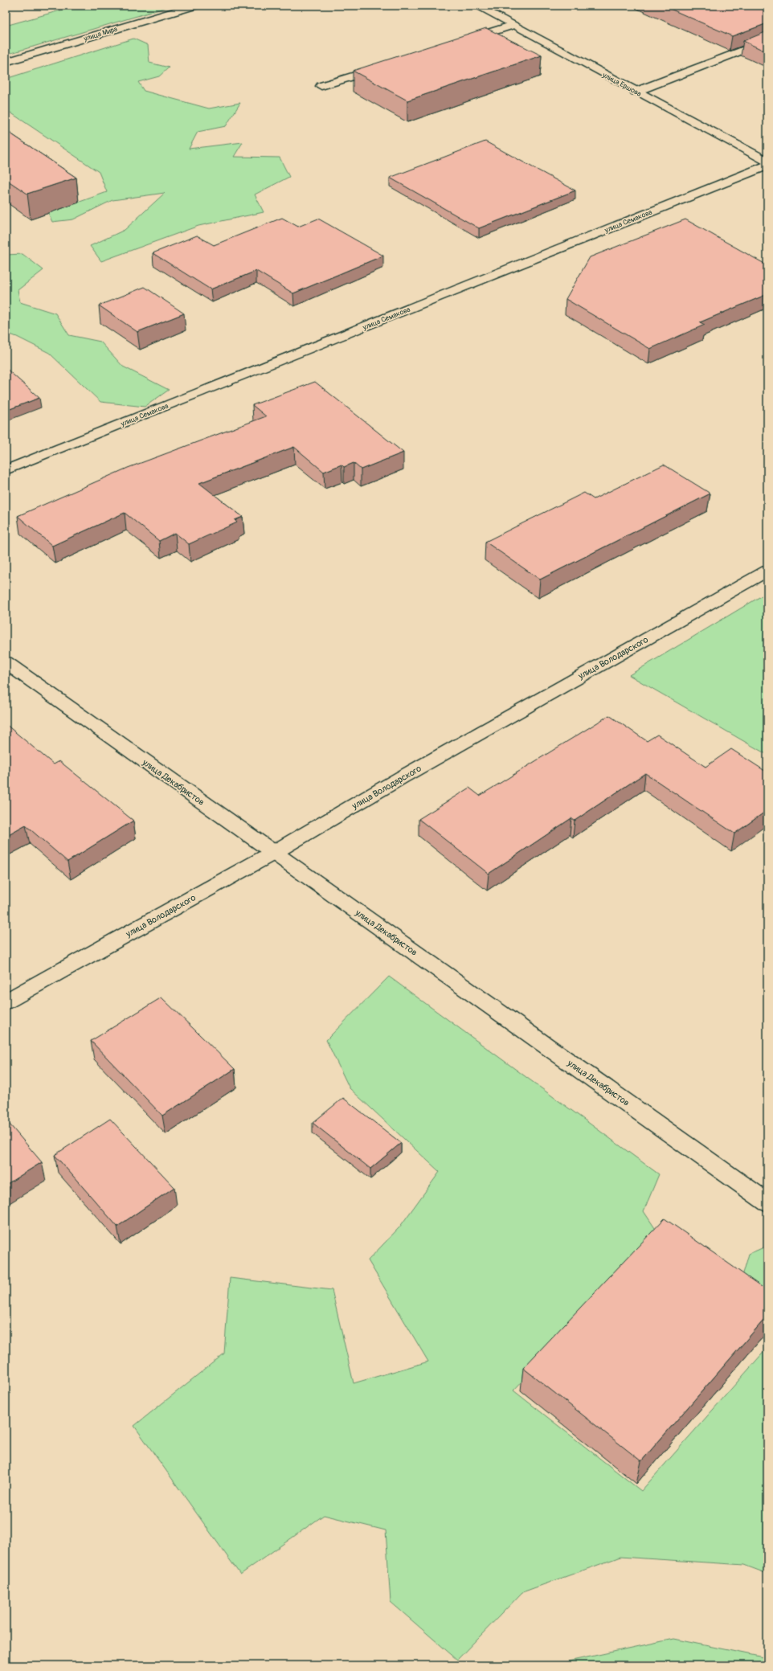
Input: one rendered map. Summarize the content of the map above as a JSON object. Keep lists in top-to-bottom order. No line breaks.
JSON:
{"streets":{"street":["улица Мира","улица Ершова","улица Семакова","улица Володарского","улица Декабристов"]},"crossings":[["улица Володарского","улица Декабристов"]]}
